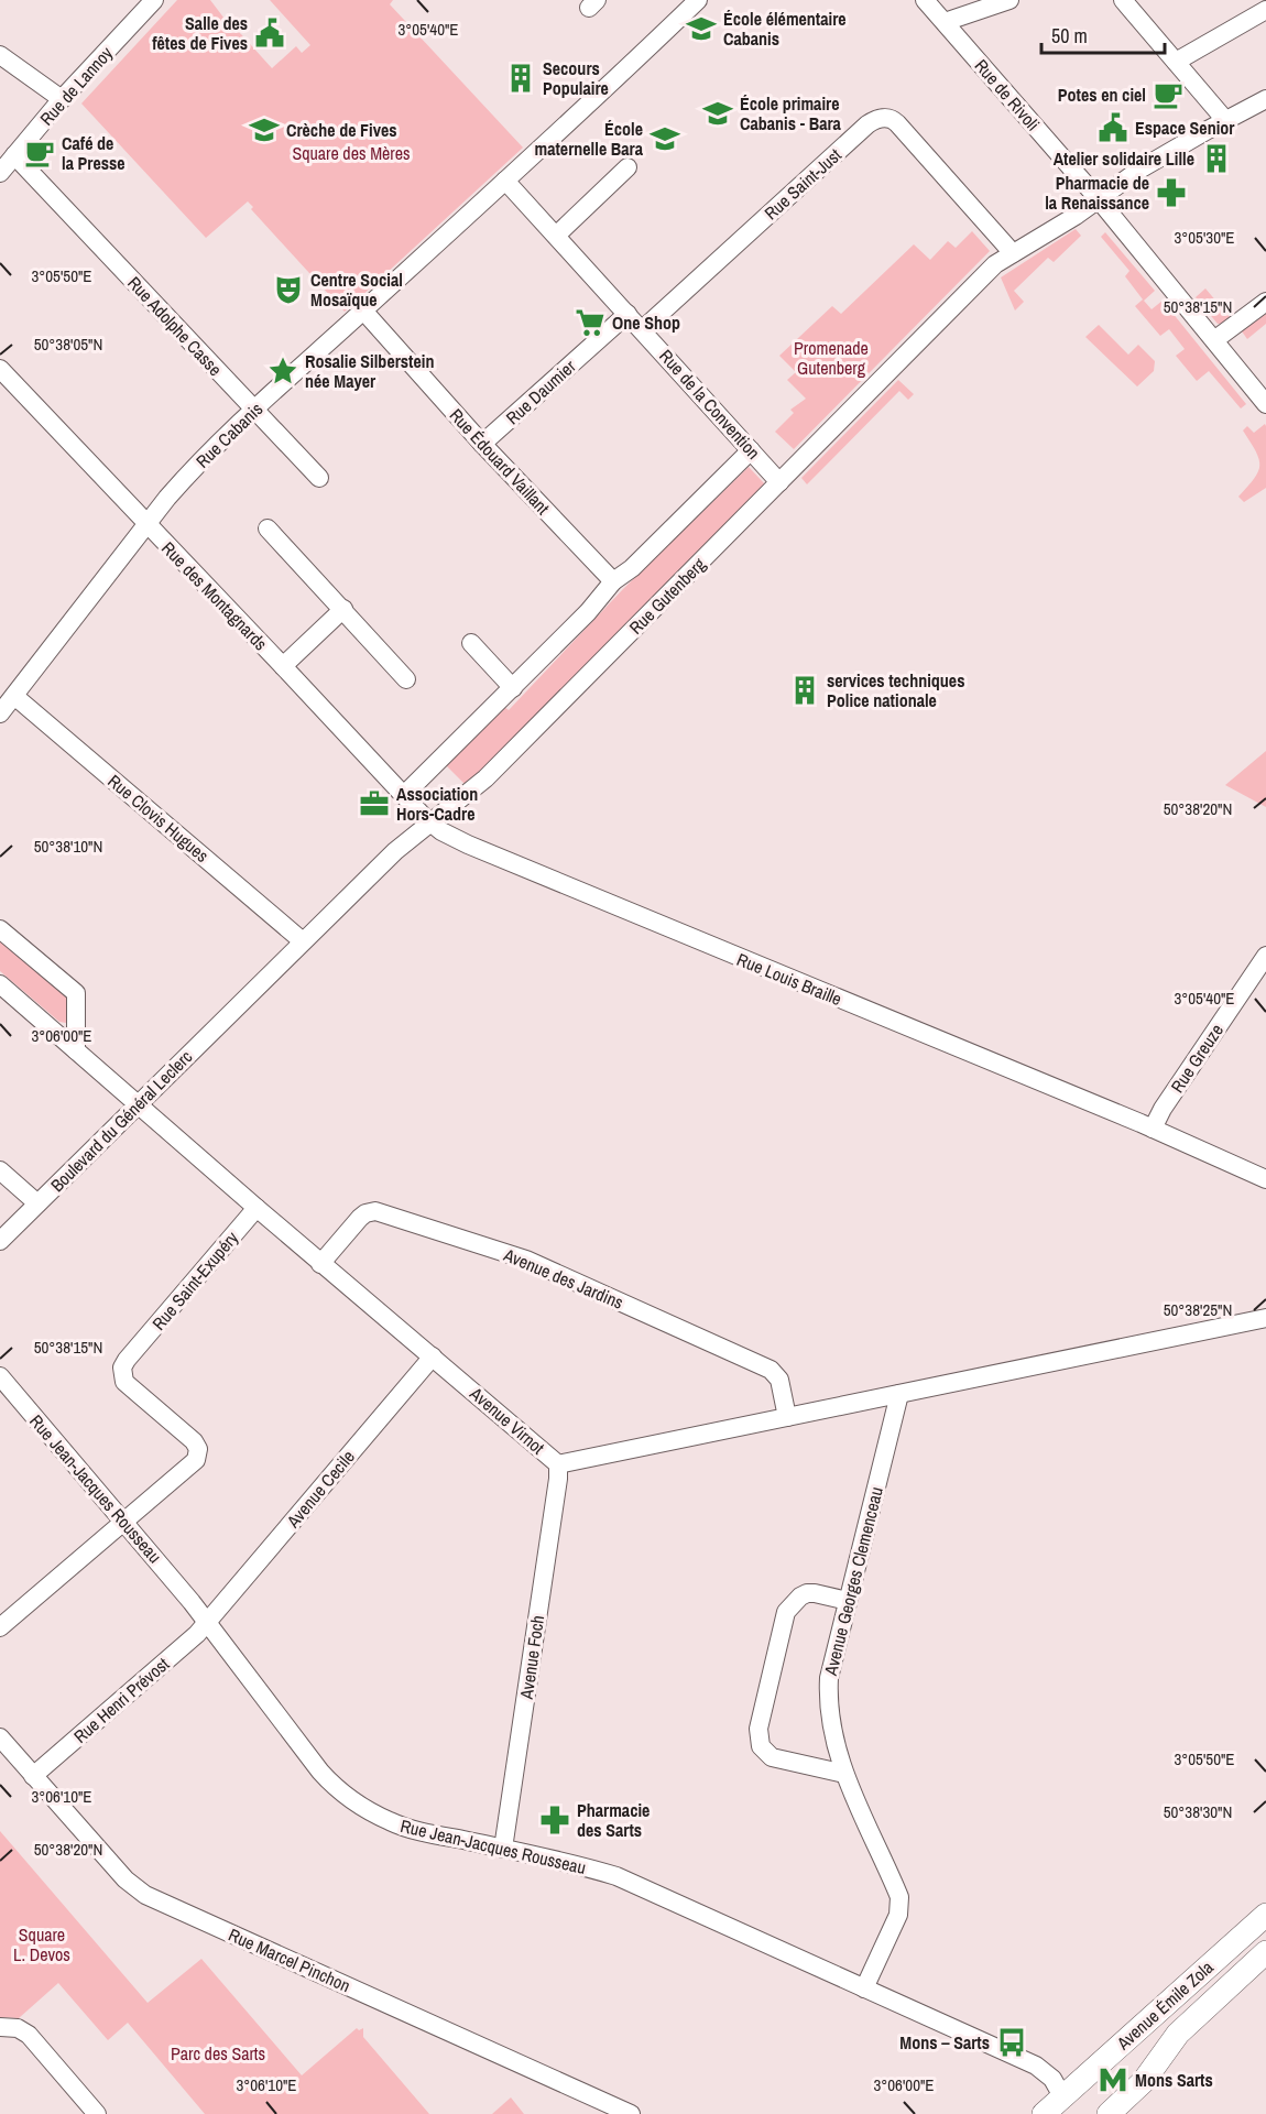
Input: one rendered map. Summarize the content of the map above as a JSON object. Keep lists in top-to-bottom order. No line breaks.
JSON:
{"streets":{"main road":["Avenue Émile Zola"],"street":["Rue de Lannoy","Rue de Rivoli","Rue Saint-Just","Rue Adolphe Casse","Rue Daumier","Rue de la Convention","Rue Cabanis","Rue Édouard Vaillant","Rue des Montagnards","Rue Gutenberg","Rue Clovis Hugues","Rue Louis Braille","Rue Greuze","Boulevard du Général Leclerc","Avenue des Jardins","Rue Saint-Exupéry","Avenue Virnot","Rue Jean-Jacques Rousseau","Avenue Cecile","Avenue Georges Clemenceau","Avenue Foch","Rue Henri Prévost","Rue Marcel Pinchon"]},"crossings":[["Rue de Lannoy","Rue Adolphe Casse"],["Rue de Rivoli","Rue Gutenberg"],["Rue Saint-Just","Rue de la Convention"],["Rue Saint-Just","Rue Gutenberg"],["Rue Adolphe Casse","Rue Cabanis"],["Rue Daumier","Rue de la Convention"],["Rue Daumier","Rue Édouard Vaillant"],["Rue de la Convention","Rue Cabanis"],["Rue de la Convention","Rue Gutenberg"],["Rue Cabanis","Rue Édouard Vaillant"],["Rue Cabanis","Rue des Montagnards"],["Rue Cabanis","Rue Clovis Hugues"],["Rue des Montagnards","Rue Gutenberg"],["Rue des Montagnards","Rue Louis Braille"],["Rue Gutenberg","Rue Clovis Hugues"],["Rue Gutenberg","Rue Louis Braille"],["Rue Gutenberg","Boulevard du Général Leclerc"],["Rue Louis Braille","Rue Greuze"],["Boulevard du Général Leclerc","Avenue Virnot"],["Avenue des Jardins","Avenue Virnot"],["Rue Saint-Exupéry","Avenue Virnot"],["Rue Saint-Exupéry","Rue Jean-Jacques Rousseau"],["Avenue Virnot","Avenue Cecile"],["Avenue Virnot","Avenue Georges Clemenceau"],["Avenue Virnot","Avenue Foch"],["Rue Jean-Jacques Rousseau","Avenue Cecile"],["Rue Jean-Jacques Rousseau","Avenue Georges Clemenceau"],["Rue Jean-Jacques Rousseau","Avenue Foch"],["Rue Jean-Jacques Rousseau","Rue Henri Prévost"],["Rue Jean-Jacques Rousseau","Avenue Émile Zola"],["Avenue Cecile","Rue Henri Prévost"],["Rue Henri Prévost","Rue Marcel Pinchon"]],"parks":["Square des Mères","Promenade Gutenberg","Square L. Devos","Parc des Sarts"],"places":{"school or university":["École élémentaire Cabanis","École primaire Cabanis - Bara","Crèche de Fives","École maternelle Bara"],"public building":["Salle des fêtes de Fives","Espace Senior"],"building":["Secours Populaire","Atelier solidaire Lille","services techniques Police nationale"],"cafe":["Potes en ciel","Café de la Presse"],"pharmacy":["Pharmacie de la Renaissance","Pharmacie des Sarts"],"theatre":["Centre Social Mosaïque"],"supermarket":["One Shop"],"place":["Rosalie Silberstein née Mayer"],"office":["Association Hors-Cadre"],"bus stop":["Mons – Sarts"],"metro station":["Mons Sarts"]},"scale_bar":"50 m","coordinates":["3°05'40\"E","3°05'30\"E","3°05'50\"E","50°38'15\"N","50°38'05\"N","50°38'20\"N","50°38'10\"N","3°06'00\"E","50°38'25\"N","3°06'10\"E","50°38'30\"N"]}
